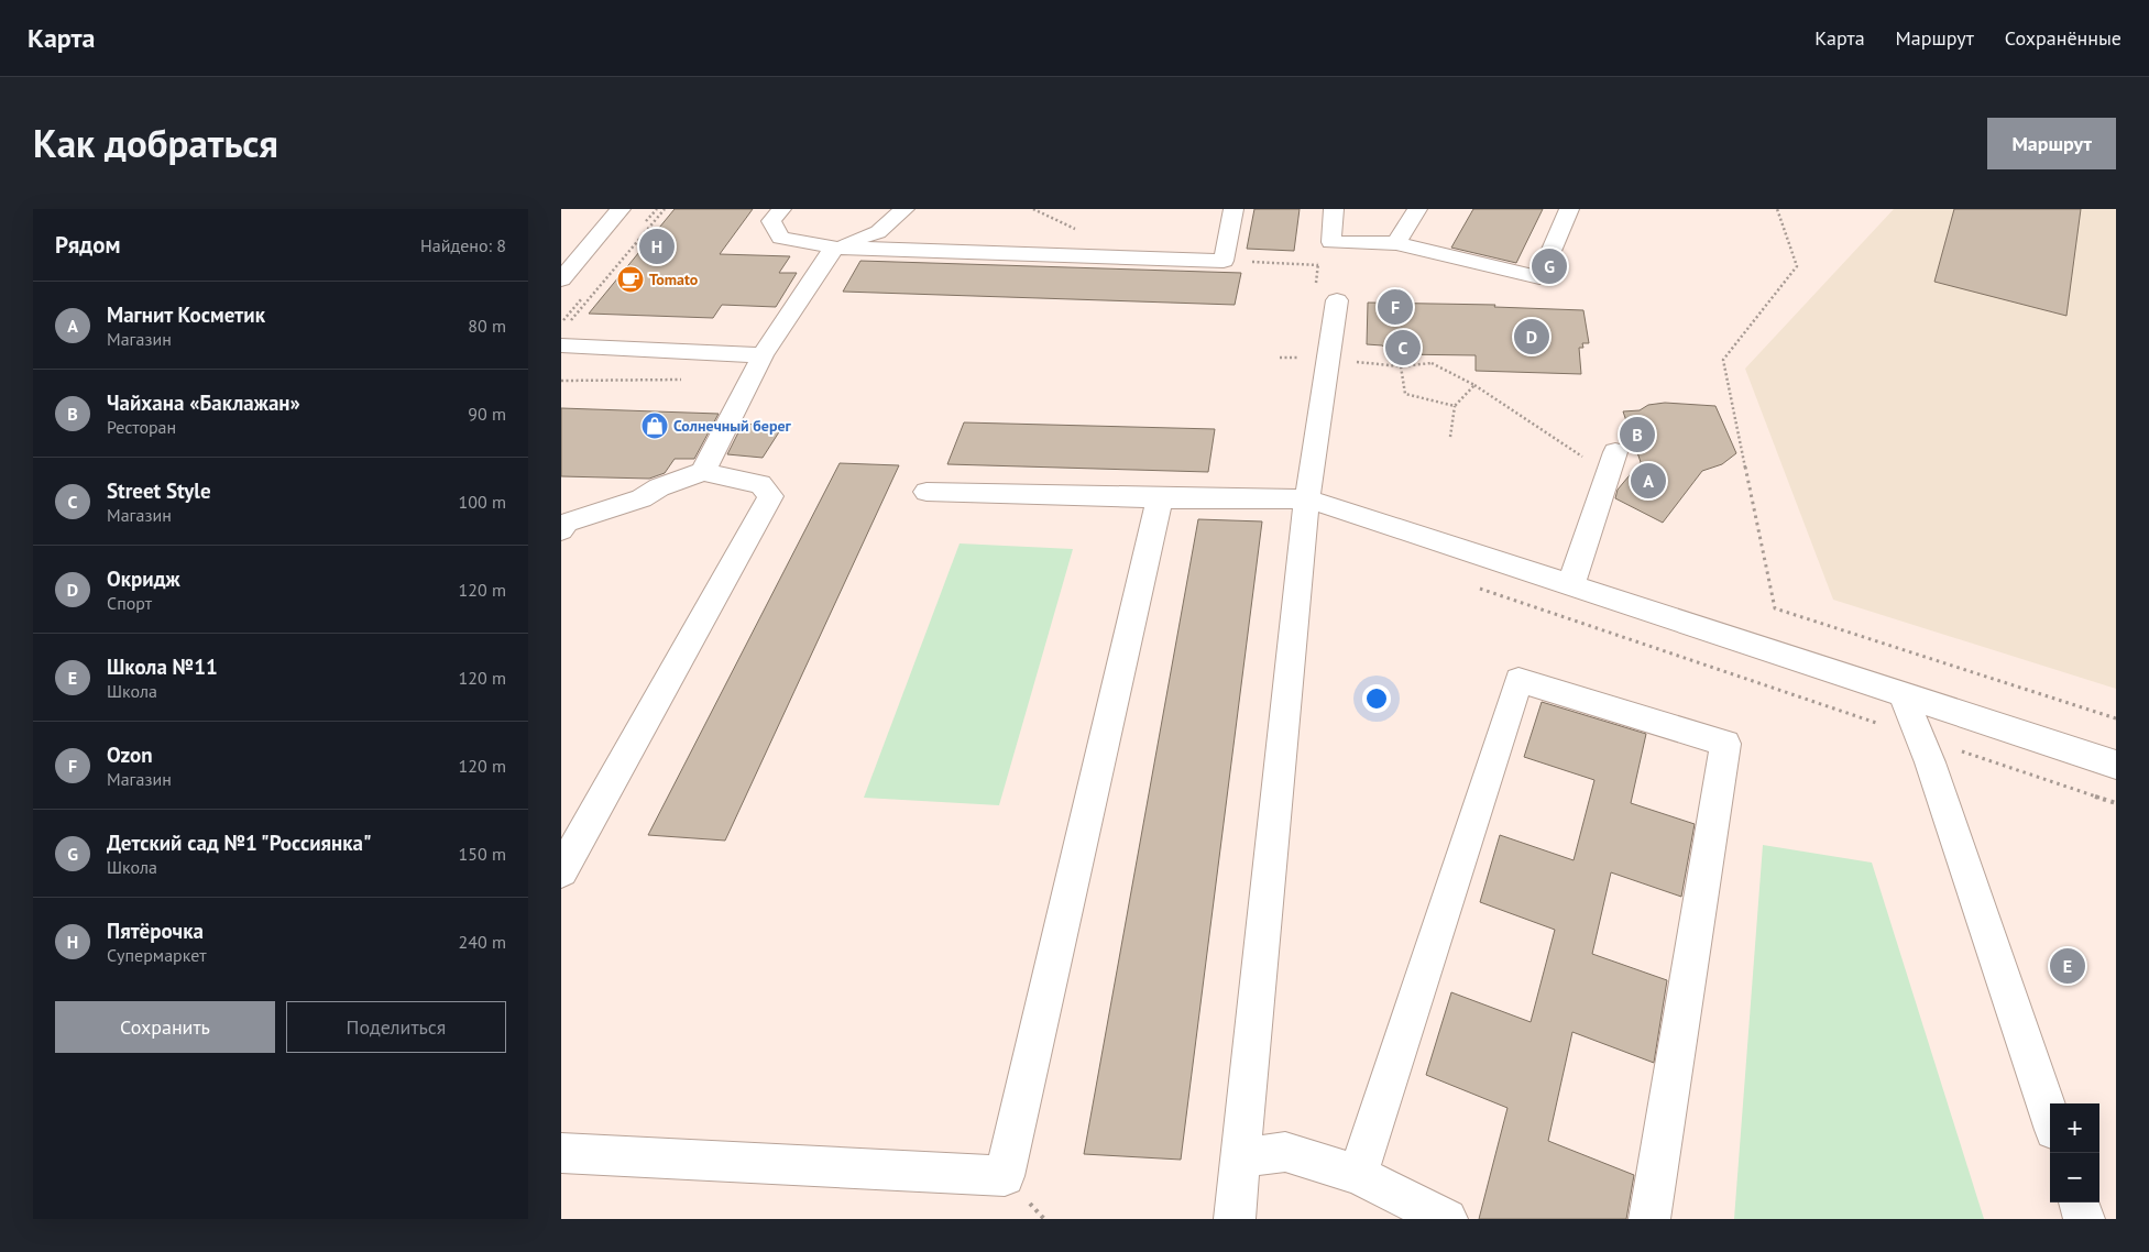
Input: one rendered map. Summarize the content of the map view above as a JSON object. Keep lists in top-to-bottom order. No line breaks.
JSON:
{"places":{"cafe":["Tomato"],"shop":["Солнечный берег"]},"page":{"header":"Карта","nav":["Карта","Маршрут","Сохранённые"],"title":"Как добраться","buttons":["Маршрут",["Сохранить","Поделиться"]],"heading":["Рядом","Найдено: 8"],"pins":["H","G","F","D","C","B","A","E"],"list":[{"mark":"A","name":"Магнит Косметик","note":"Магазин","value":"80 m"},{"mark":"B","name":"Чайхана «Баклажан»","note":"Ресторан","value":"90 m"},{"mark":"C","name":"Street Style","note":"Магазин","value":"100 m"},{"mark":"D","name":"Окридж","note":"Спорт","value":"120 m"},{"mark":"E","name":"Школа №11","note":"Школа","value":"120 m"},{"mark":"F","name":"Ozon","note":"Магазин","value":"120 m"},{"mark":"G","name":"Детский сад №1 \"Россиянка\"","note":"Школа","value":"150 m"},{"mark":"H","name":"Пятёрочка","note":"Супермаркет","value":"240 m"}],"map_buttons":["+","−"]}}
